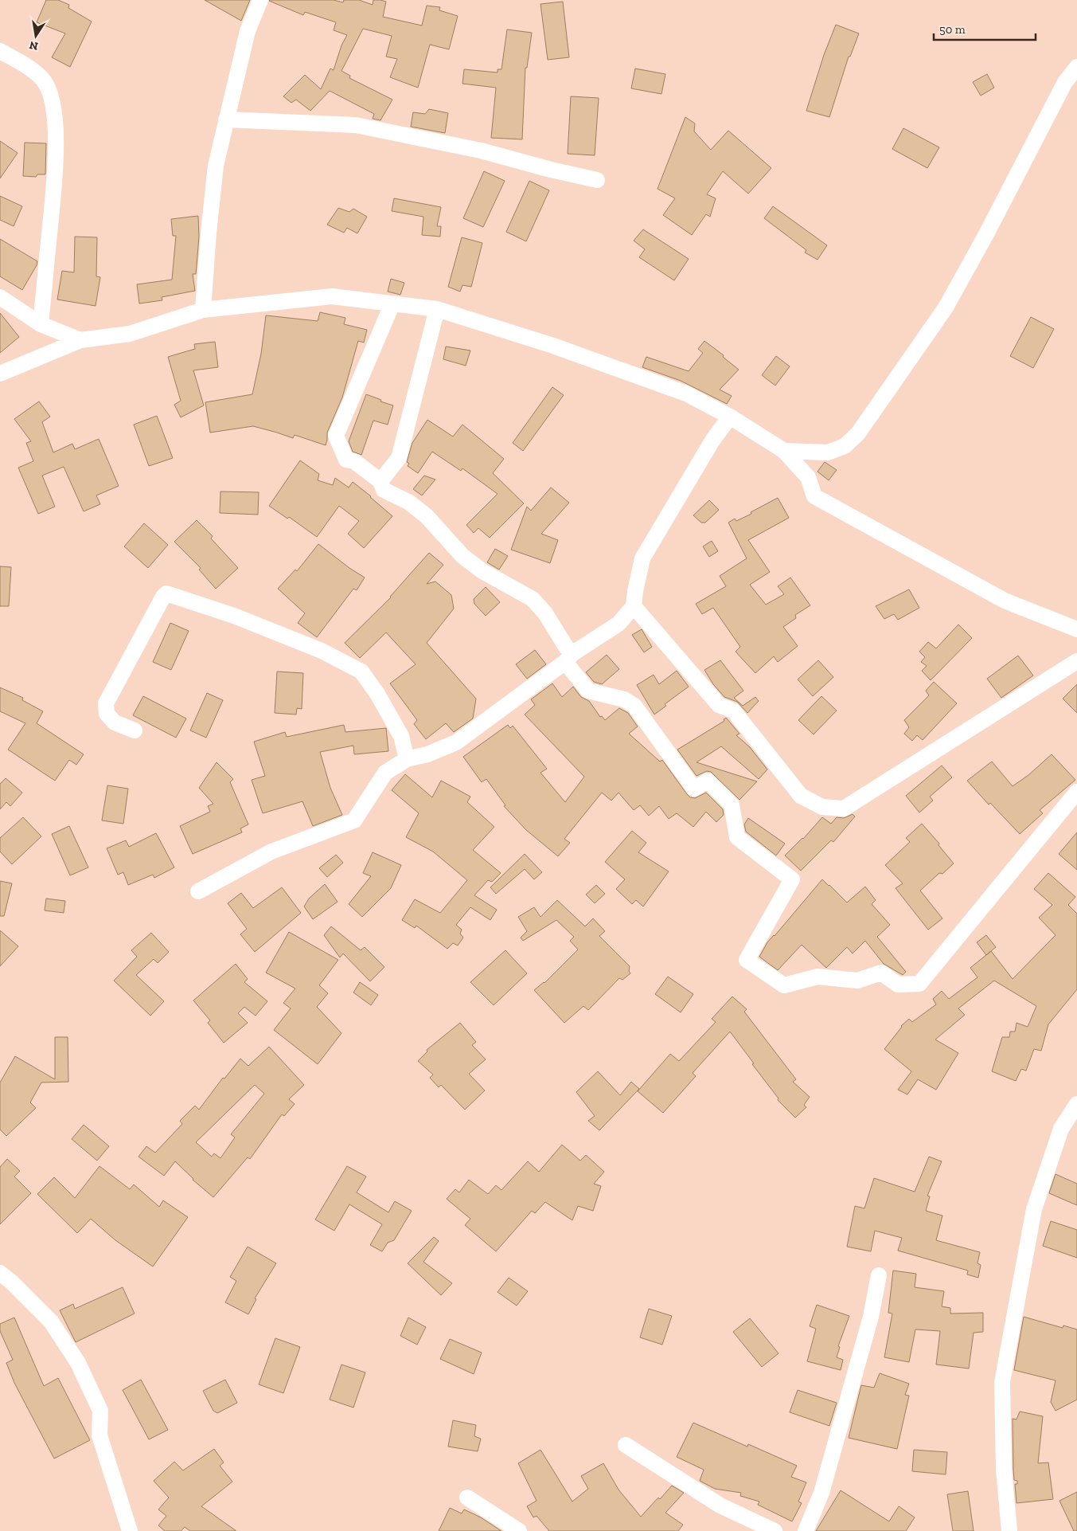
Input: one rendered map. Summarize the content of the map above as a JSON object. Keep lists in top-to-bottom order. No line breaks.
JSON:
{"scale_bar":"50 m","north":"bottom"}
